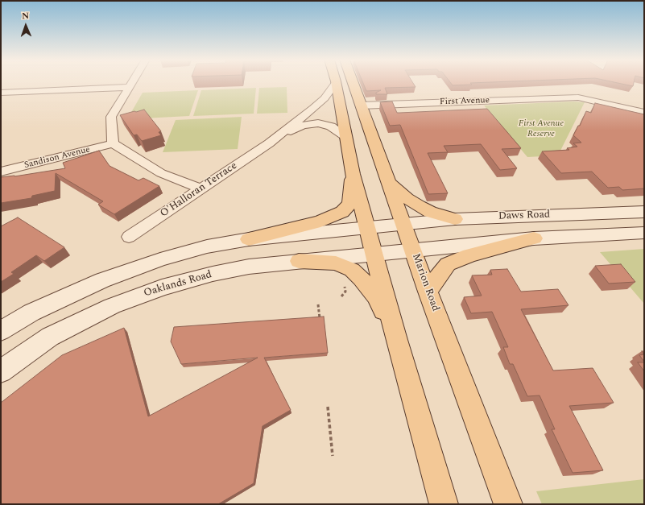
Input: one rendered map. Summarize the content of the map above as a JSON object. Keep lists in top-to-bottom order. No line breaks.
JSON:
{"streets":{"main road":["Daws Road","Marion Road","Oaklands Road"],"street":["First Avenue","Sandison Avenue","O'Halloran Terrace"]},"crossings":[["First Avenue","Marion Road"],["Daws Road","Marion Road"],["Marion Road","Oaklands Road"]],"parks":["First Avenue Reserve"],"north":"top"}
